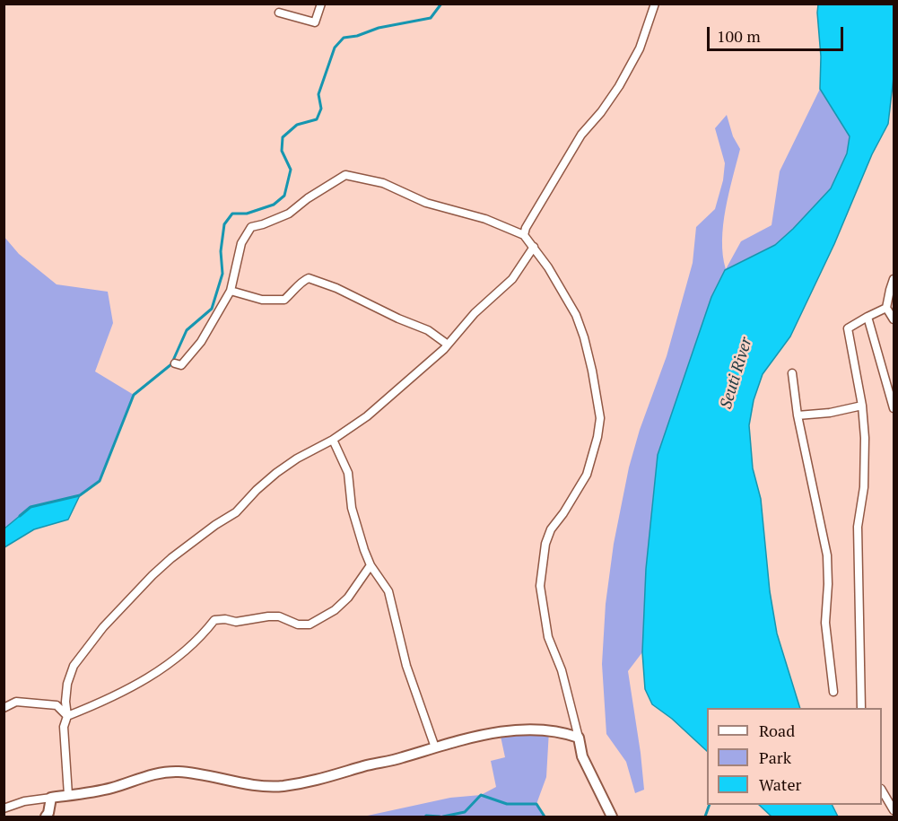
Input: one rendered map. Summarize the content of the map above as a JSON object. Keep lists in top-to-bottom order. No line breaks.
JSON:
{"water":["Seuti River"],"legend":["Road","Park","Water"],"scale_bar":"100 m"}
